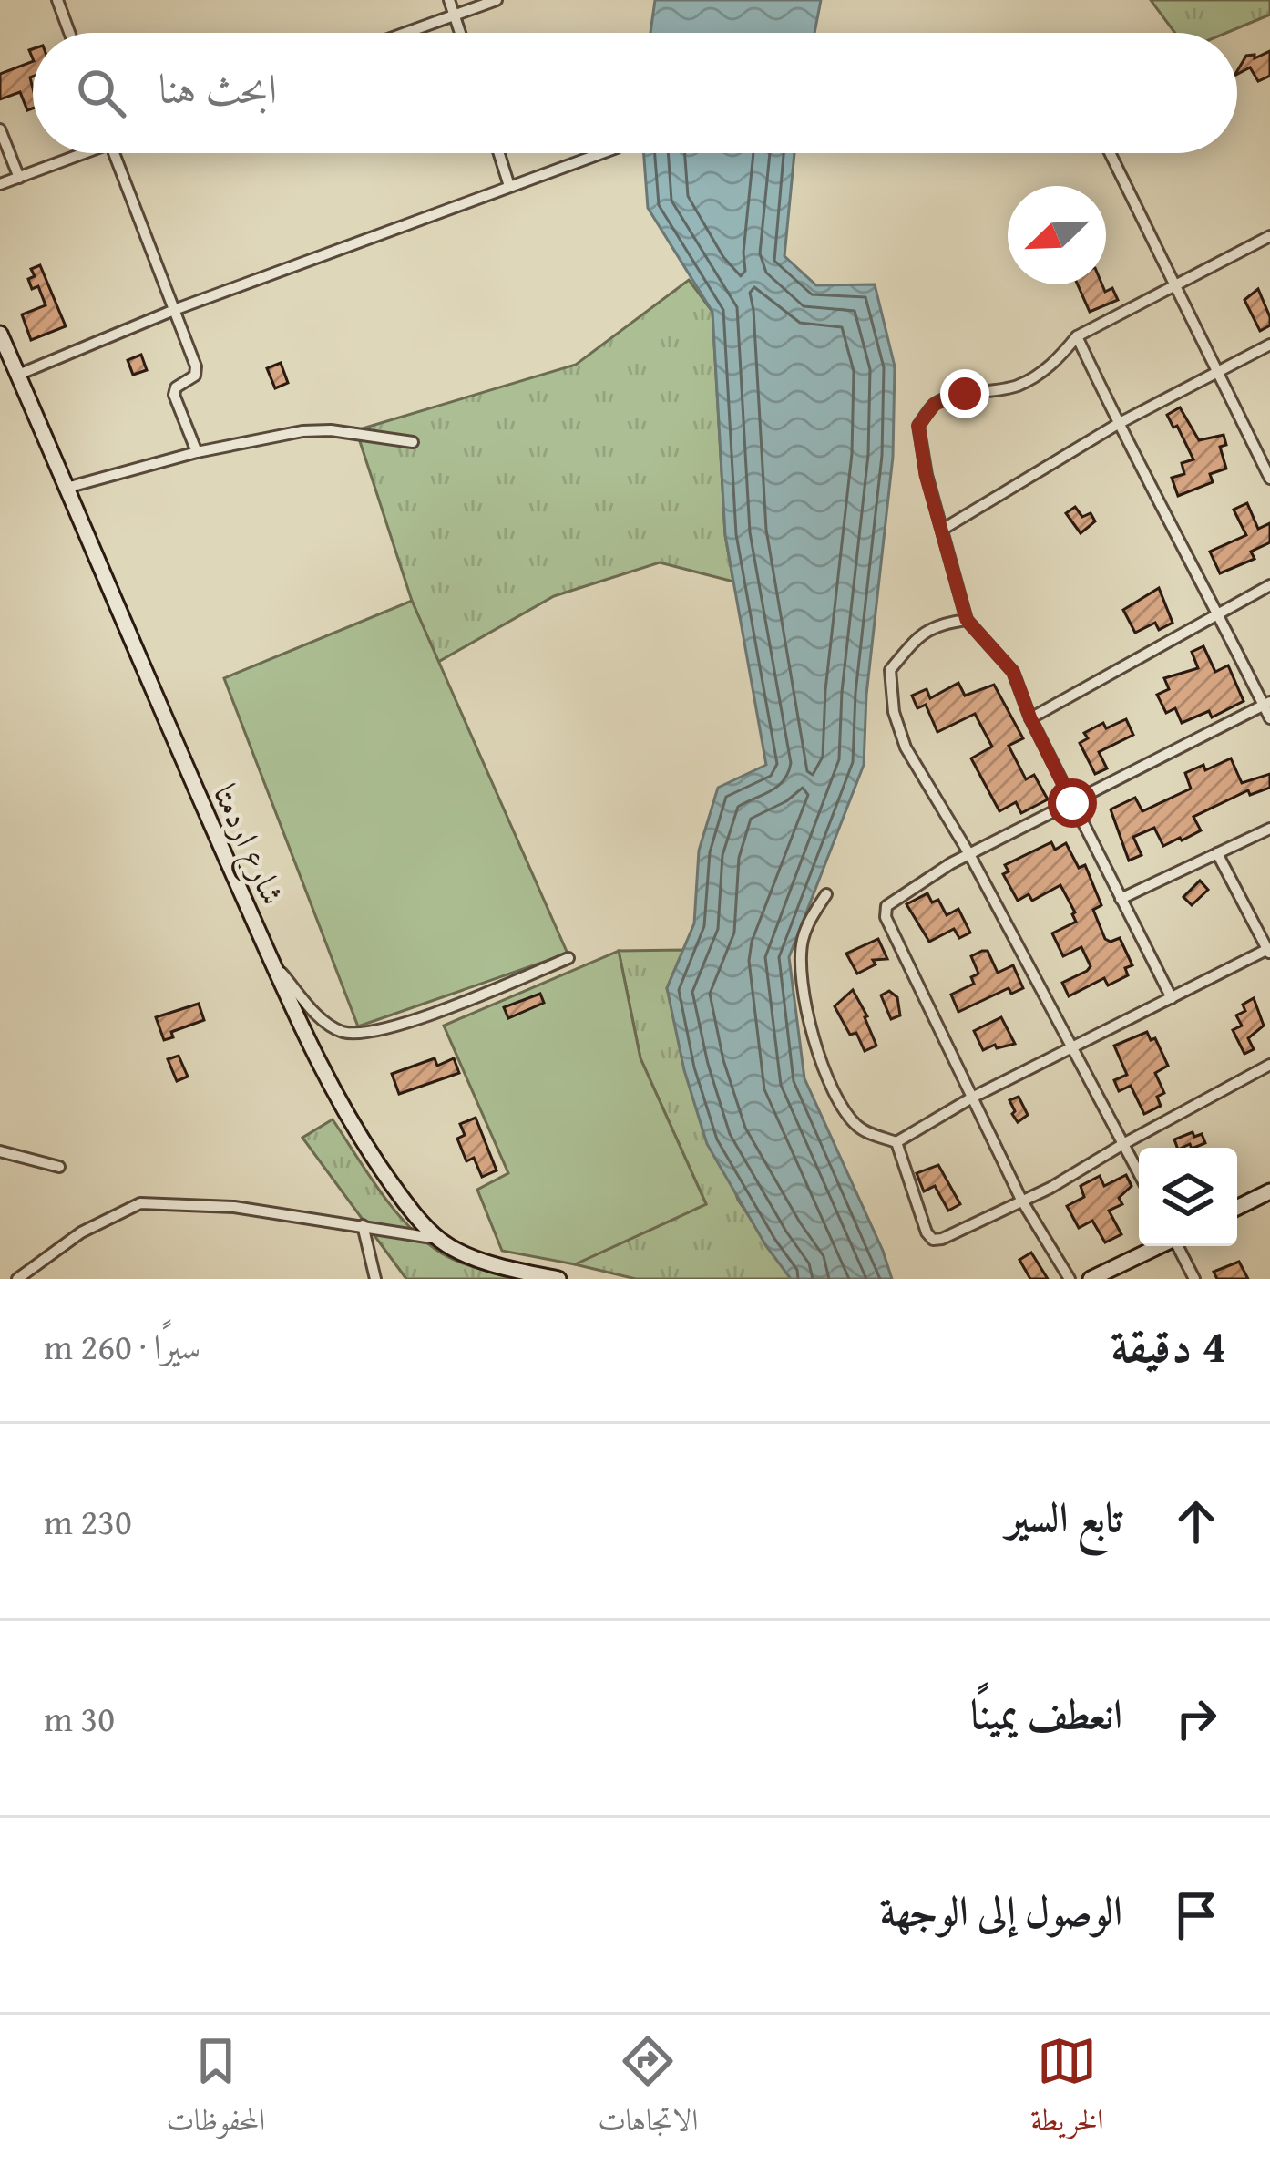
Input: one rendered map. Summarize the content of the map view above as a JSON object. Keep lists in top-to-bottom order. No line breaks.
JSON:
{"streets":{"main road":["شارع اردمتا"]},"north":"bottom left","page":{"search":"ابحث هنا","heading":["4 دقيقة","سيرًا · 260 m"],"list":[["تابع السير","230 m"],["انعطف يمينًا","30 m"],"الوصول إلى الوجهة"],"nav":["الخريطة","الاتجاهات","المحفوظات"]}}
